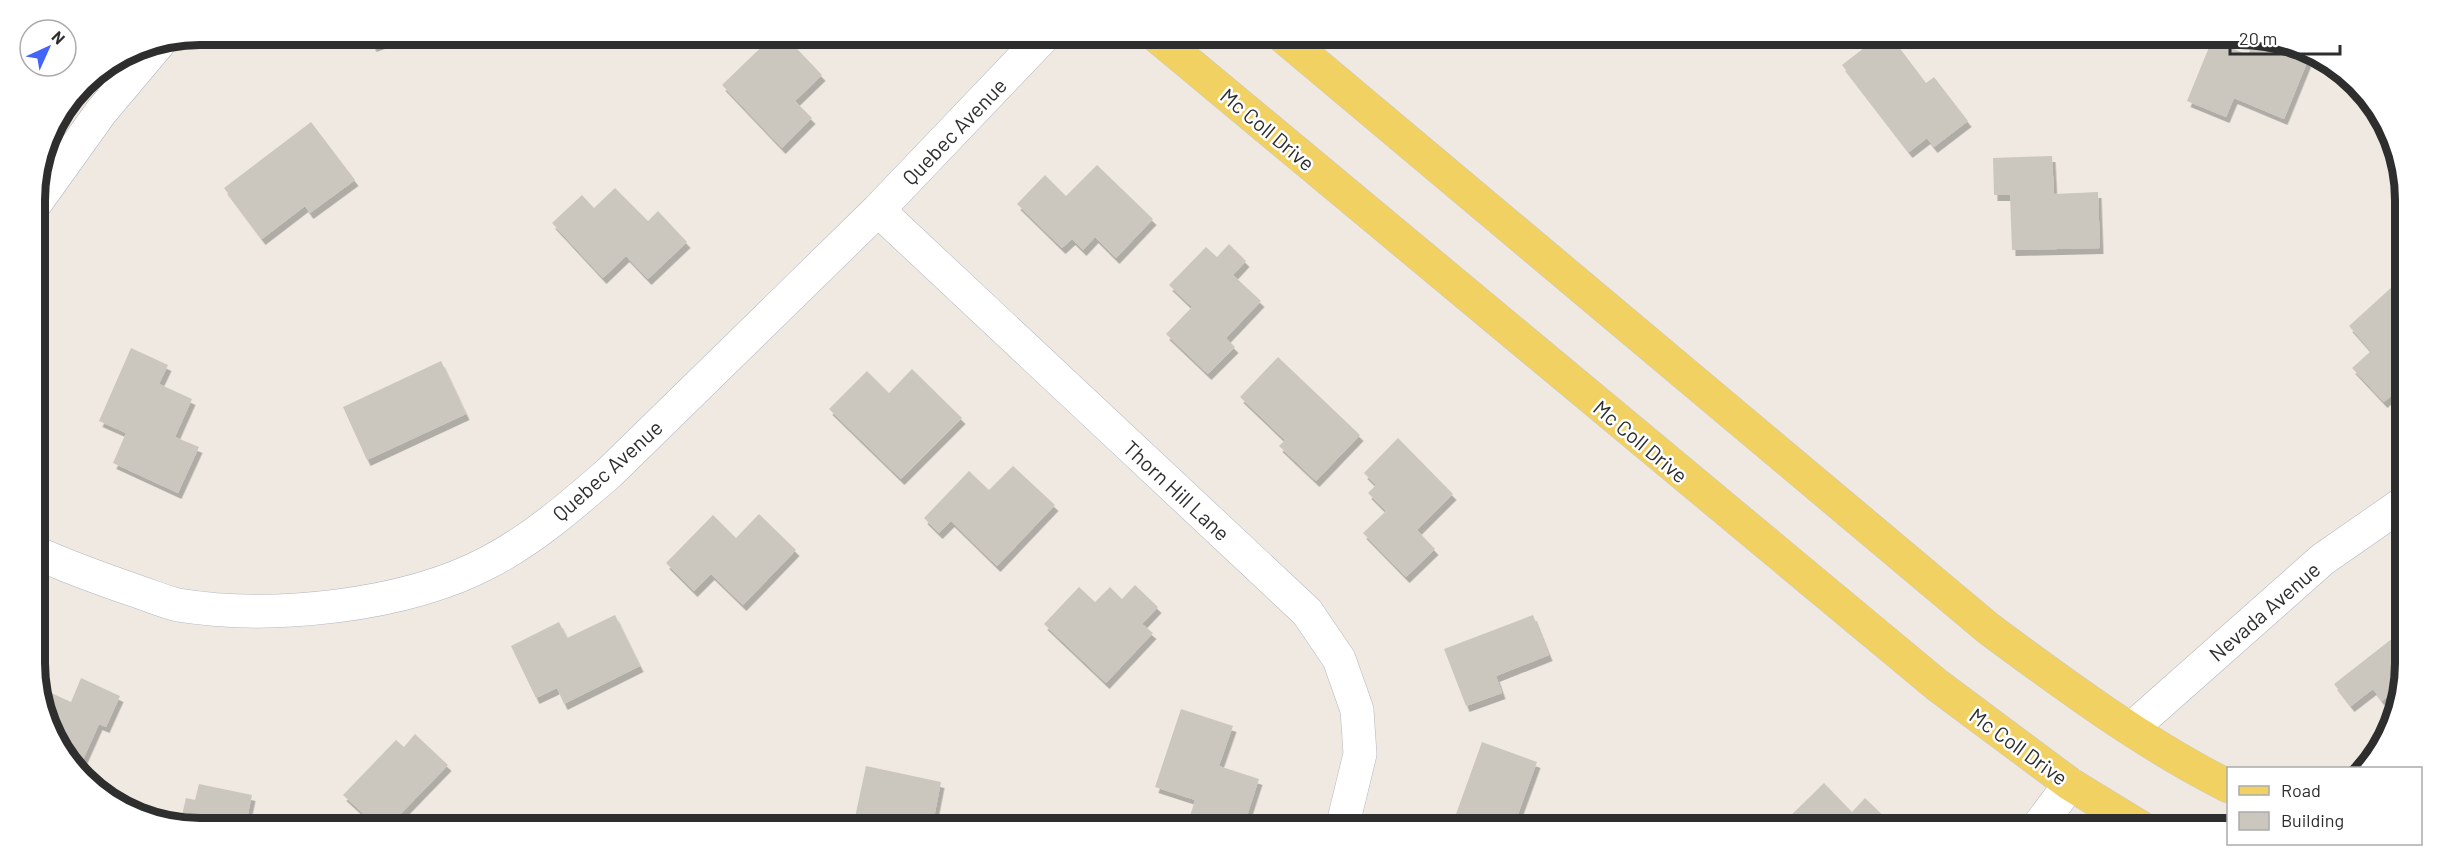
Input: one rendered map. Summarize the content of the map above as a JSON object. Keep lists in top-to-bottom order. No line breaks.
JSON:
{"streets":{"main road":["Mc Coll Drive"],"street":["Quebec Avenue","Thorn Hill Lane","Nevada Avenue"]},"crossings":[["Quebec Avenue","Thorn Hill Lane"]],"legend":["Road","Building"],"scale_bar":"20 m","north":"top right"}
